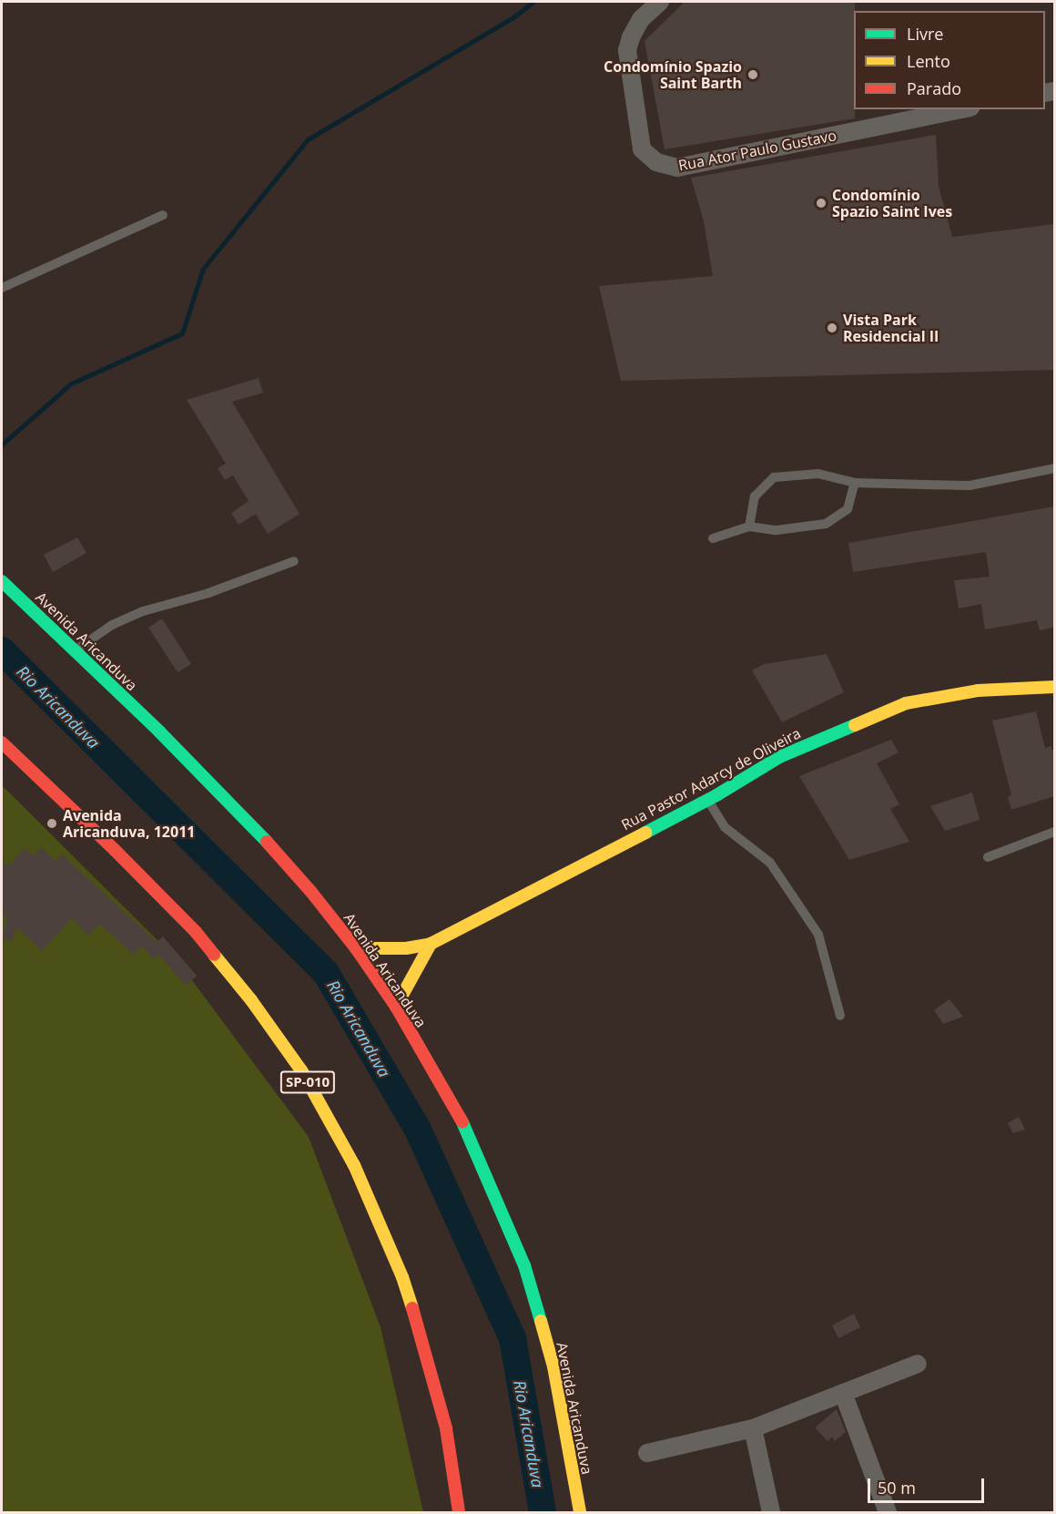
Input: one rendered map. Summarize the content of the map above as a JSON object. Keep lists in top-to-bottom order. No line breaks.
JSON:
{"streets":{"main road":["Avenida Aricanduva","Rua Pastor Adarcy de Oliveira","SP-010"],"street":["Rua Ator Paulo Gustavo"]},"crossings":[["Avenida Aricanduva","Rua Pastor Adarcy de Oliveira"]],"water":["Rio Aricanduva"],"places":["Condomínio Spazio Saint Barth","Condomínio Spazio Saint Ives","Vista Park Residencial II","Avenida Aricanduva, 12011"],"legend":["Livre","Lento","Parado"],"scale_bar":"50 m"}
